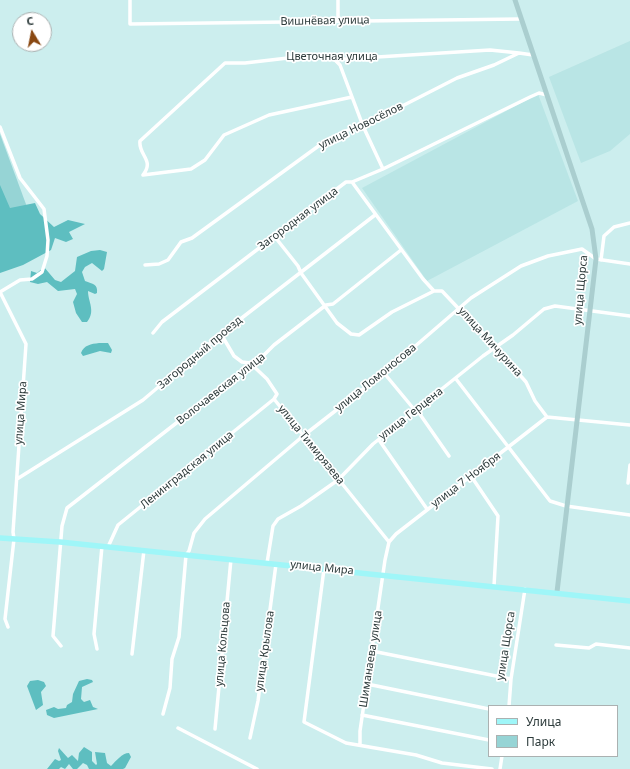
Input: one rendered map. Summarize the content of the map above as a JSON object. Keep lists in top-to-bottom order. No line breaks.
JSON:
{"streets":{"main road":["улица Мира"],"street":["Вишнёвая улица","Цветочная улица","улица Новосёлов","Загородная улица","улица Щорса","улица Мичурина","Загородный проезд","улица Ломоносова","Волочаевская улица","улица Герцена","улица Тимирязева","Ленинградская улица","улица 7 Ноября","улица Кольцова","улица Крылова","Шиманаева улица"]},"crossings":[["Вишнёвая улица","улица Щорса"],["Цветочная улица","улица Новосёлов"],["Загородная улица","улица Щорса"],["Загородная улица","улица Мичурина"],["улица Щорса","улица Ломоносова"],["улица Щорса","улица Мира"],["улица Щорса","улица Герцена"],["улица Мичурина","Загородный проезд"],["улица Мичурина","улица Ломоносова"],["улица Мичурина","Волочаевская улица"],["улица Мичурина","улица Герцена"],["улица Мичурина","улица 7 Ноября"],["Загородный проезд","улица Мира"],["Загородный проезд","улица Тимирязева"],["улица Ломоносова","улица Мира"],["улица Ломоносова","улица Тимирязева"],["Волочаевская улица","улица Мира"],["Волочаевская улица","улица Тимирязева"],["улица Мира","улица Герцена"],["улица Мира","Ленинградская улица"],["улица Мира","улица Кольцова"],["улица Мира","улица Крылова"],["улица Мира","Шиманаева улица"],["улица Герцена","улица Тимирязева"],["улица Тимирязева","Ленинградская улица"],["улица Тимирязева","улица 7 Ноября"]],"legend":["Улица","Парк"],"north":"top"}
